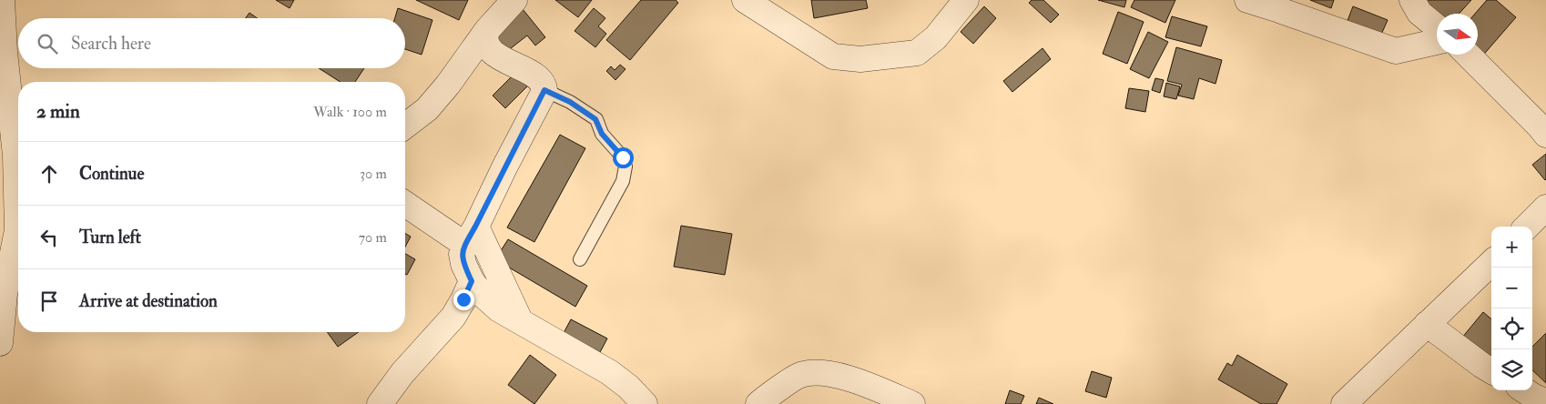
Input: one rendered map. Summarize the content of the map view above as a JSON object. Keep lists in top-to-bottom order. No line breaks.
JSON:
{"north":"right","page":{"search":"Search here","heading":["2 min","Walk · 100 m"],"list":[["Continue","30 m"],["Turn left","70 m"],"Arrive at destination"],"map_buttons":["+","−"]}}
